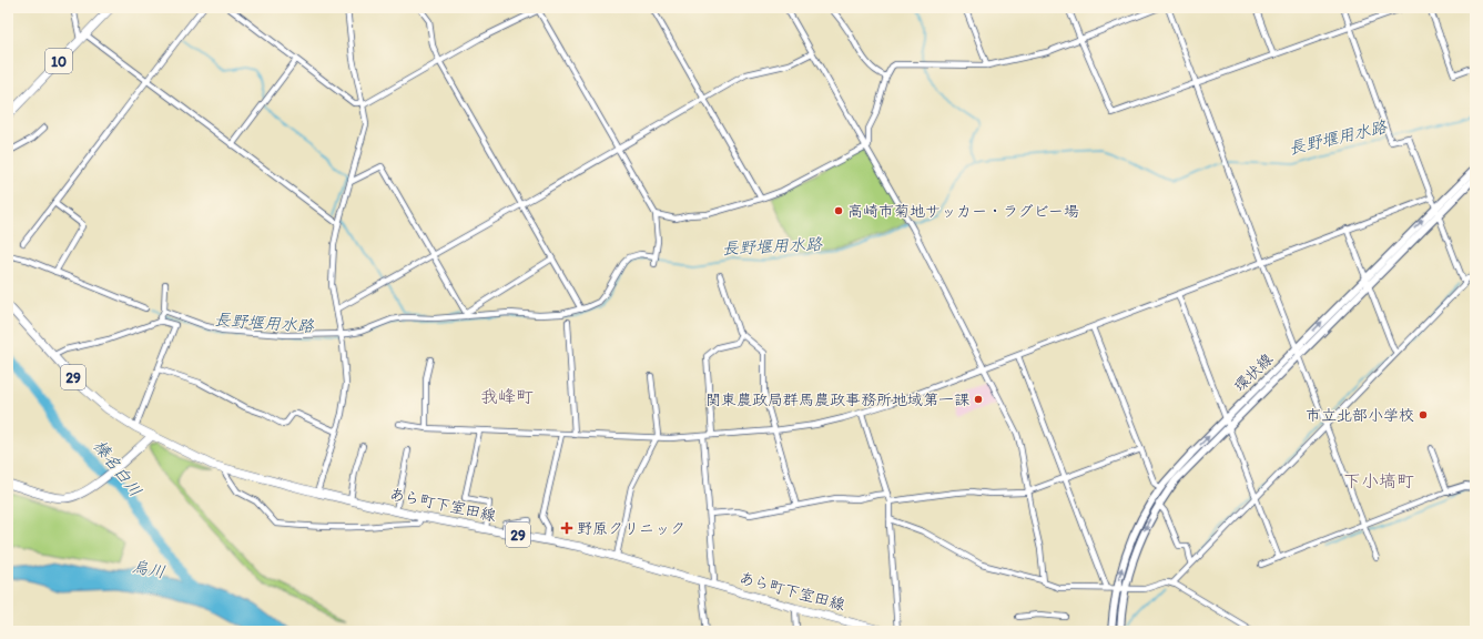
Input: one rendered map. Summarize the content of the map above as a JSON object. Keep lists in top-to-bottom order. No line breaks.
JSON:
{"streets":{"main road":["10","29","あら町下室田線"],"street":["環状線"]},"districts":["我峰町","下小塙町"],"water":["長野堰用水路","榛名白川","烏川"],"places":{"other":["高崎市菊地サッカー・ラグビー場","関東農政局群馬農政事務所地域第一課","市立北部小学校"],"health":["野原クリニック"]}}
